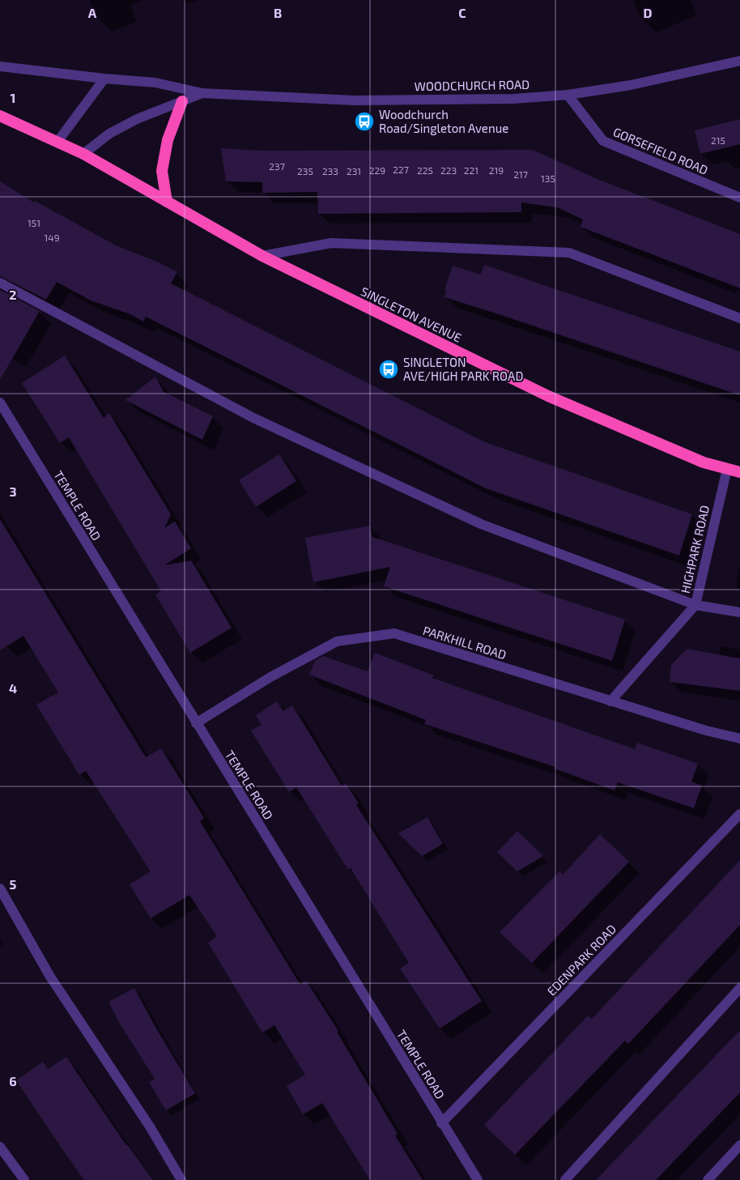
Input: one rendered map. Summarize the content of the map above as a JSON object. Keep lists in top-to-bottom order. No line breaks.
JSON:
{"streets":{"highway":["SINGLETON AVENUE"],"street":["WOODCHURCH ROAD","GORSEFIELD ROAD","TEMPLE ROAD","HIGHPARK ROAD","PARKHILL ROAD","EDENPARK ROAD"]},"crossings":[["WOODCHURCH ROAD","GORSEFIELD ROAD"],["WOODCHURCH ROAD","SINGLETON AVENUE"],["SINGLETON AVENUE","HIGHPARK ROAD"],["TEMPLE ROAD","PARKHILL ROAD"],["TEMPLE ROAD","EDENPARK ROAD"],["HIGHPARK ROAD","PARKHILL ROAD"]],"places":{"bus stop":["Woodchurch Road/Singleton Avenue","SINGLETON AVE/HIGH PARK ROAD"]},"house_numbers":["215","237","227","229","225","223","221","219","235","233","231","217","135","151","149"],"grid":{"columns":["A","B","C","D"],"rows":["1","2","3","4","5","6"]}}
